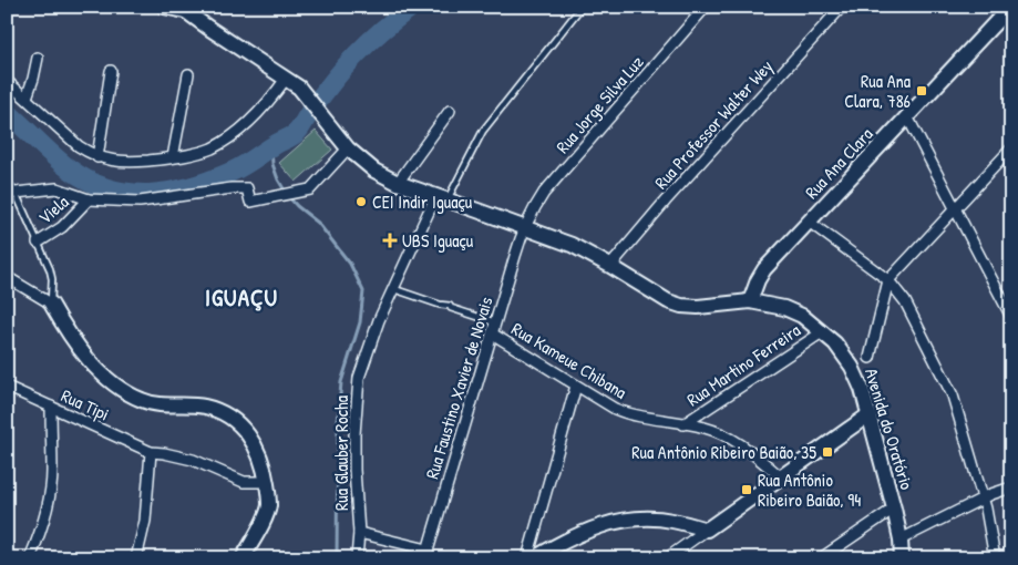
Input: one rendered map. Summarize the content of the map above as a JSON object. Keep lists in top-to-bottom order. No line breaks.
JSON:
{"streets":{"street":["Rua Jorge Silva Luz","Rua Professor Walter Wey","Rua Ana Clara","Viela","Rua Kameue Chibana","Rua Martino Ferreira","Rua Faustino Xavier de Novais","Rua Tipi","Avenida do Oratório","Rua Glauber Rocha"]},"crossings":[["Rua Jorge Silva Luz","Rua Faustino Xavier de Novais"],["Rua Jorge Silva Luz","Avenida do Oratório"],["Rua Professor Walter Wey","Avenida do Oratório"],["Rua Ana Clara","Avenida do Oratório"],["Rua Kameue Chibana","Rua Martino Ferreira"],["Rua Kameue Chibana","Rua Faustino Xavier de Novais"],["Rua Martino Ferreira","Avenida do Oratório"],["Rua Faustino Xavier de Novais","Avenida do Oratório"],["Avenida do Oratório","Rua Glauber Rocha"]],"districts":["IGUAÇU"],"places":{"transit":["Rua Ana Clara, 786","Rua Antônio Ribeiro Baião, 35","Rua Antônio Ribeiro Baião, 94"],"other":["CEI Indir Iguaçu"],"health":["UBS Iguaçu"]}}
